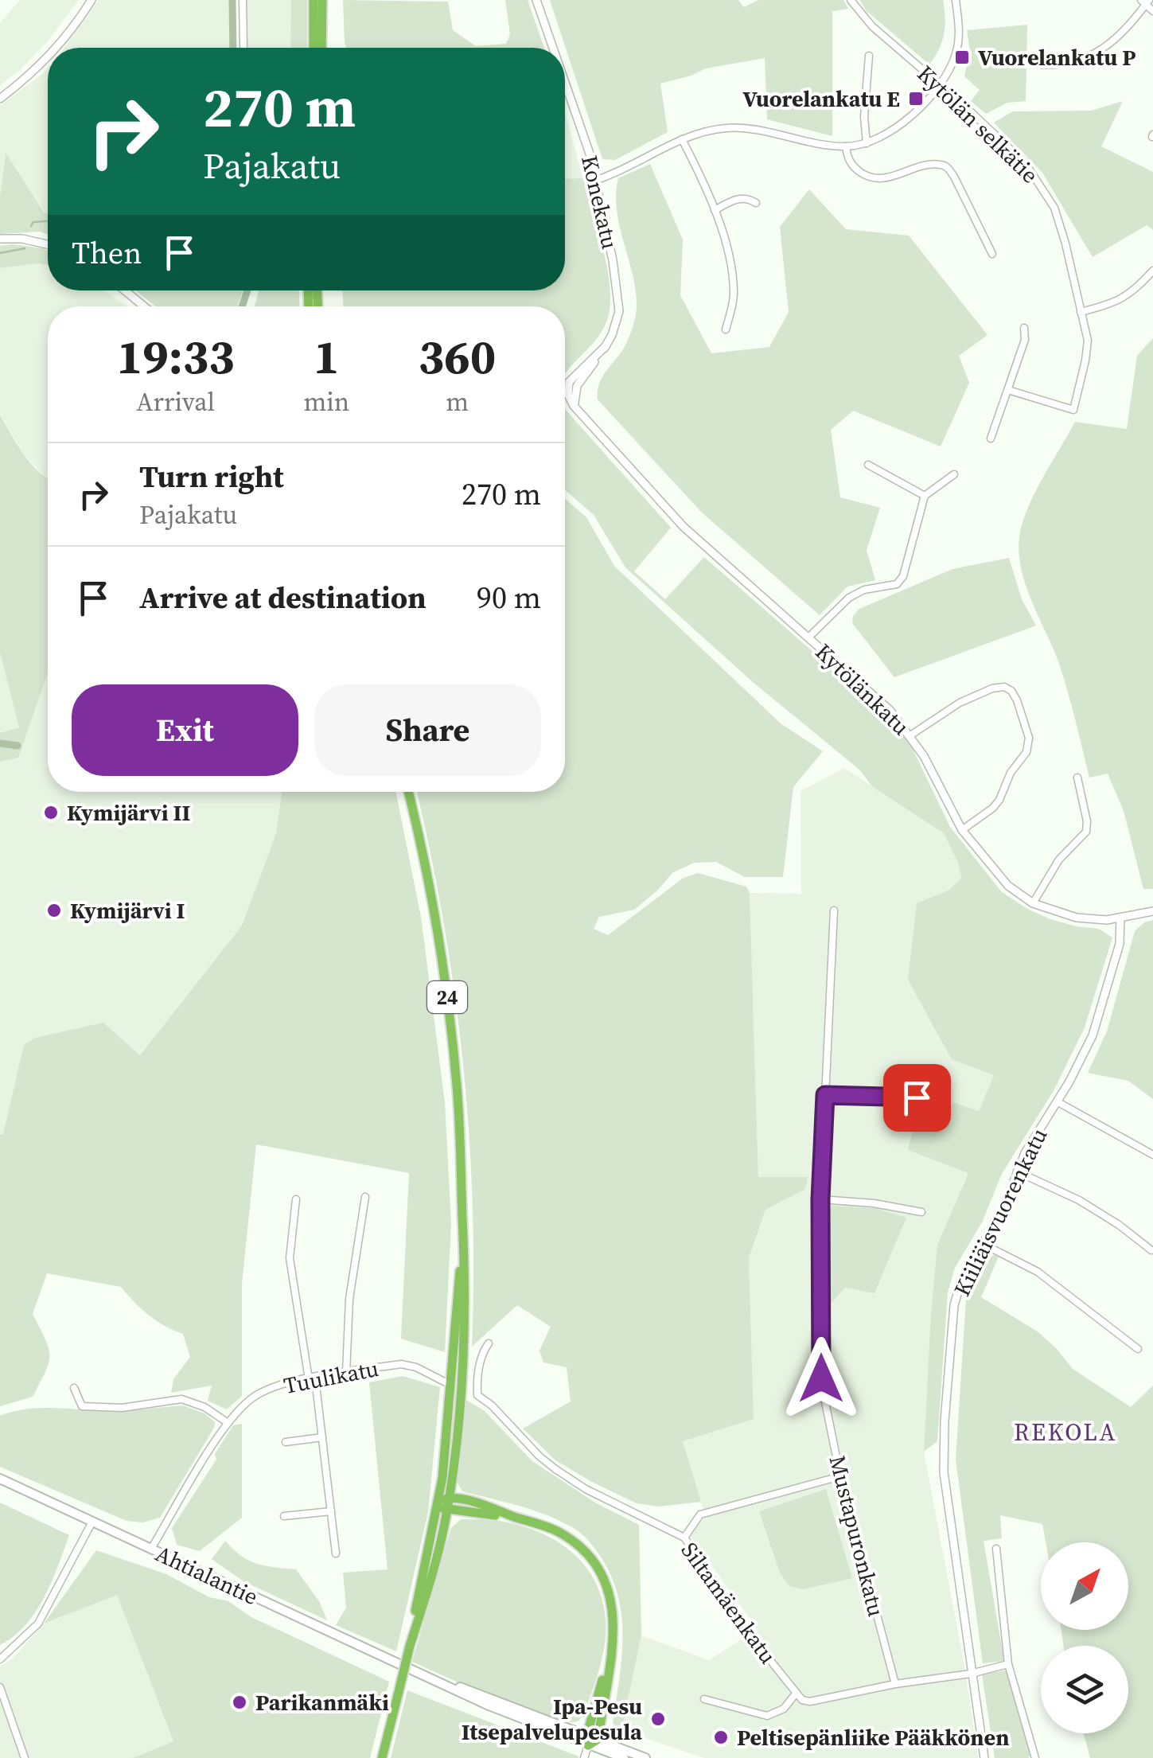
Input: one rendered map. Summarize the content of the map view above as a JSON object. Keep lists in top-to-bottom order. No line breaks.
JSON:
{"streets":{"highway":["24"],"main road":["Ahtialantie"],"street":["Kytölän selkätie","Konekatu","Kytölänkatu","Kiiliäisvuorenkatu","Tuulikatu","Mustapuronkatu","Siltamäenkatu"]},"crossings":[["Konekatu","Kytölänkatu"],["Kytölänkatu","Kiiliäisvuorenkatu"],["Tuulikatu","Ahtialantie"]],"districts":["REKOLA"],"places":{"transit":["Vuorelankatu P","Vuorelankatu E"],"other":["Kymijärvi II","Kymijärvi I","Parikanmäki","Ipa-Pesu Itsepalvelupesula","Peltisepänliike Pääkkönen"]},"north":"top right","page":{"turn":["270 m","Pajakatu"],"then":"Then","eta":["19:33","Arrival","1","min","360","m"],"list":[{"name":"Turn right","note":"Pajakatu","value":"270 m"},{"name":"Arrive at destination","value":"90 m"}],"buttons":["Exit","Share"]}}
